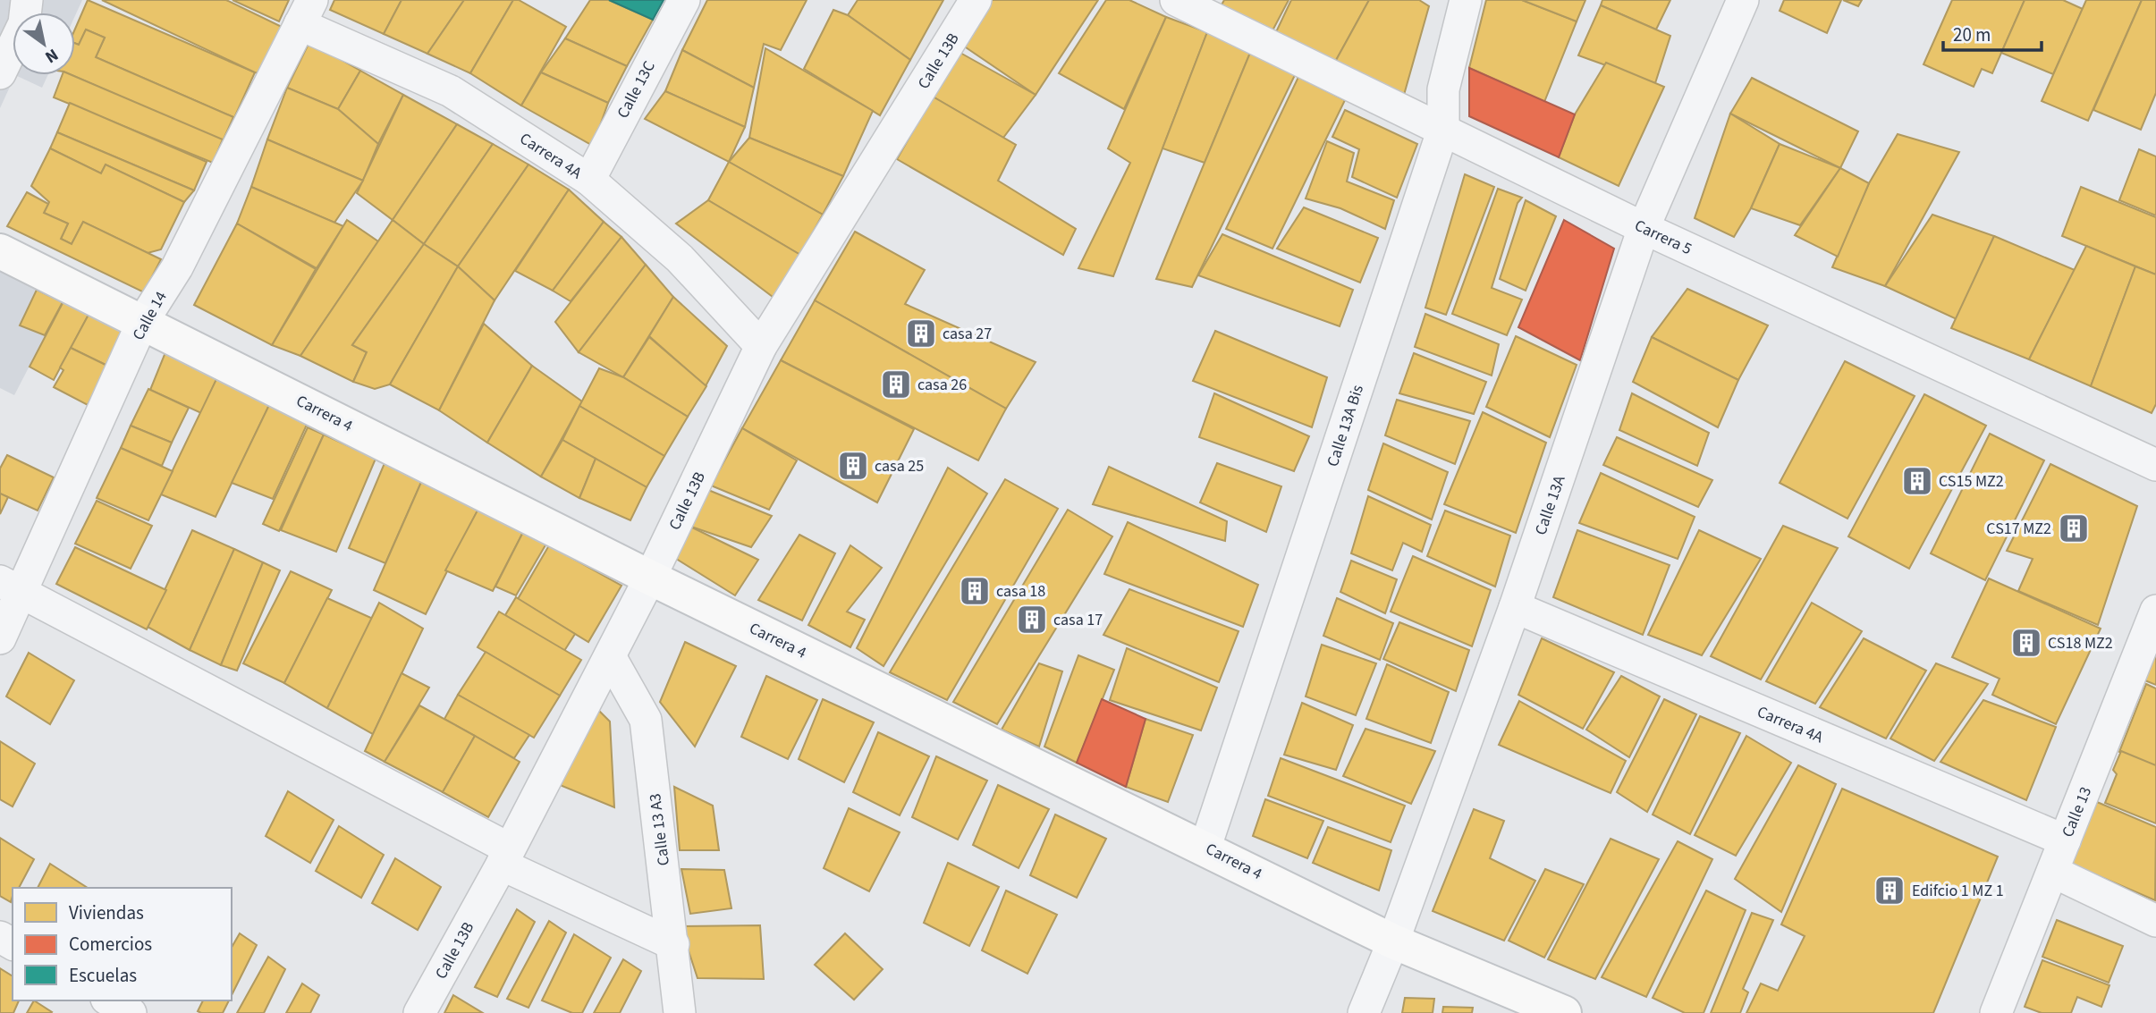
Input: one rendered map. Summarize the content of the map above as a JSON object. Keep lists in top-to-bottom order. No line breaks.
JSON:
{"streets":{"main road":["Carrera 4"],"street":["Calle 13B","Calle 13C","Carrera 4A","Carrera 5","Calle 14","Calle 13A Bis","Calle 13A","Calle 13","Calle 13 A3"]},"crossings":[["Calle 13B","Carrera 4A"],["Calle 13B","Carrera 4"],["Calle 13B","Calle 13 A3"],["Calle 13C","Carrera 4A"],["Carrera 4A","Calle 14"],["Carrera 4A","Calle 13A"],["Carrera 4A","Calle 13"],["Carrera 5","Calle 13A Bis"],["Carrera 5","Calle 13A"],["Calle 14","Carrera 4"],["Carrera 4","Calle 13A Bis"],["Carrera 4","Calle 13A"]],"places":{"building":["casa 27","casa 26","casa 25","CS15 MZ2","CS17 MZ2","casa 18","casa 17","CS18 MZ2","Edifcio 1 MZ 1"]},"legend":["Viviendas","Comercios","Escuelas"],"scale_bar":"20 m","north":"bottom right"}
